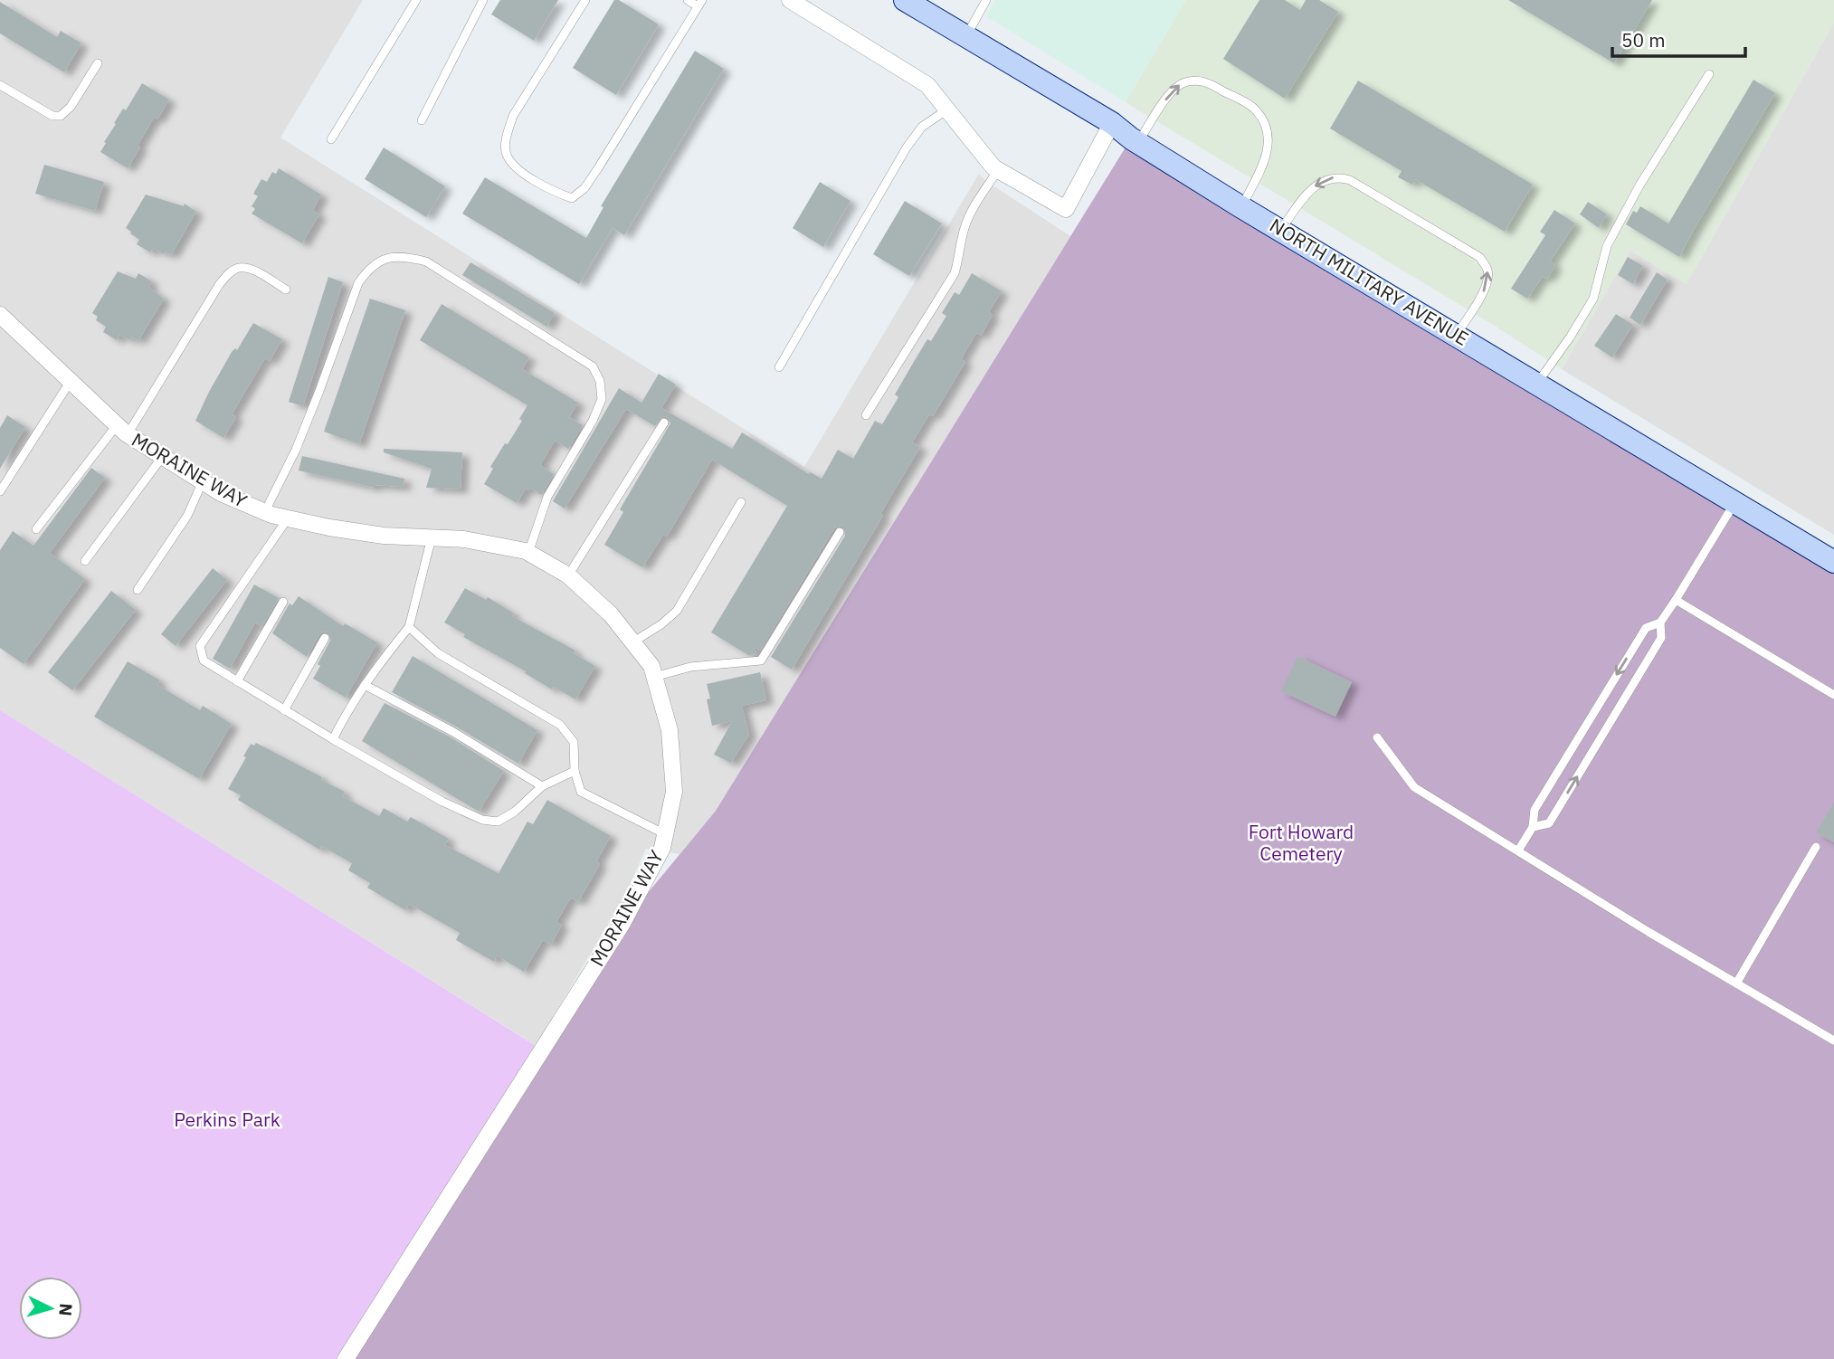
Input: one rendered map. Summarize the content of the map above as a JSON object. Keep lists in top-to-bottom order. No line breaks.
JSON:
{"streets":{"main road":["NORTH MILITARY AVENUE"],"street":["MORAINE WAY"]},"parks":["Fort Howard Cemetery","Perkins Park"],"scale_bar":"50 m","north":"right"}
